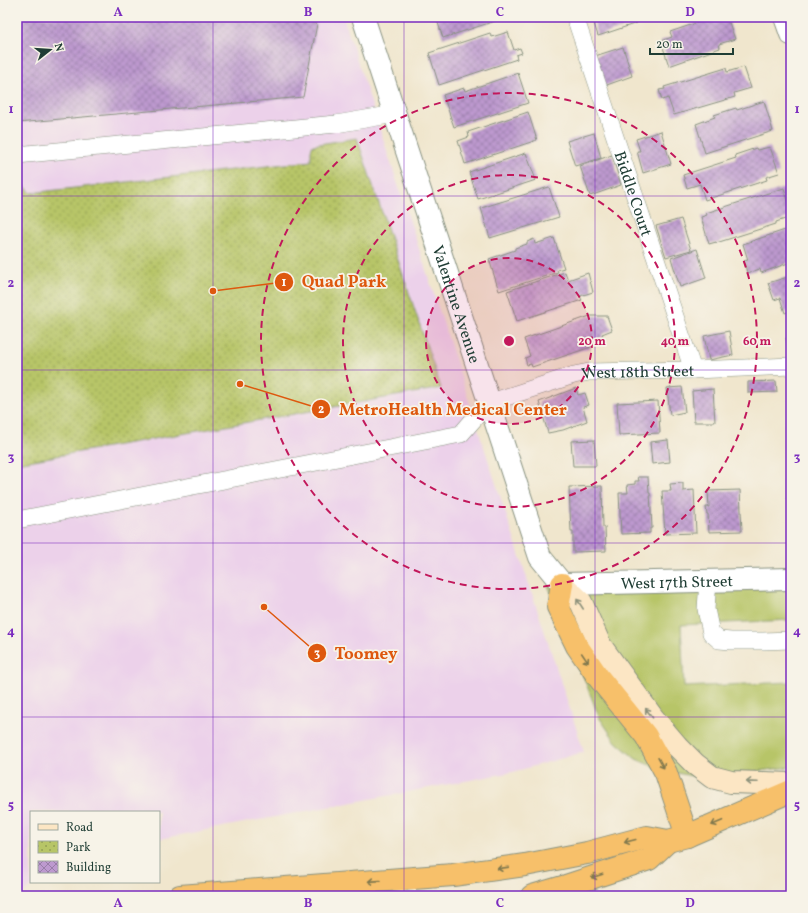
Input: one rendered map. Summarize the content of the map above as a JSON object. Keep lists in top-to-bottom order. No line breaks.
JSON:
{"streets":{"street":["Valentine Avenue","West 17th Street"],"lane":["Biddle Court","West 18th Street"]},"crossings":[["Biddle Court","West 18th Street"],["Valentine Avenue","West 18th Street"],["Valentine Avenue","West 17th Street"]],"places":["Quad Park","MetroHealth Medical Center","Toomey"],"legend":["Road","Park","Building"],"scale_bar":"20 m","north":"right","grid":{"columns":["A","B","C","D"],"rows":["1","2","3","4","5"]},"rings":["20 m","40 m","60 m"]}
